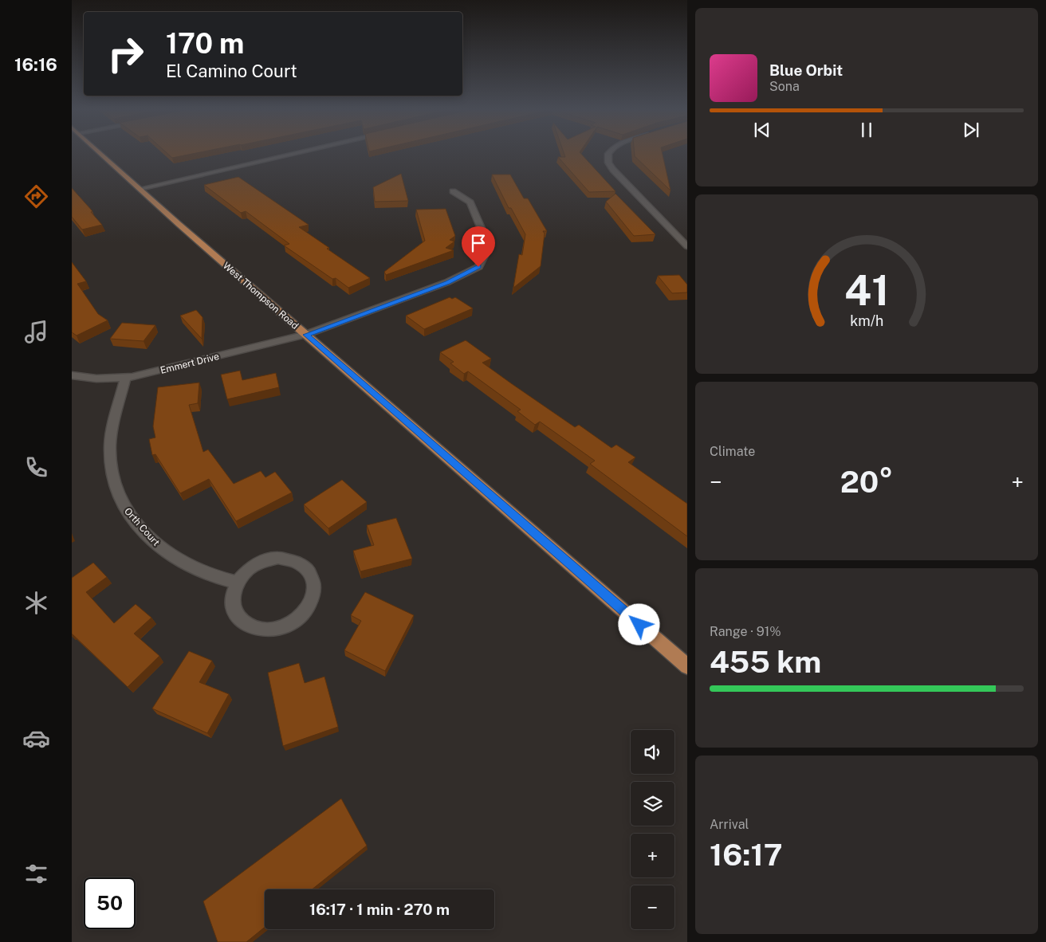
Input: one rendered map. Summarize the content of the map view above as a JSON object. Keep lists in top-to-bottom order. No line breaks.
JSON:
{"streets":{"main road":["West Thompson Road"],"street":["Emmert Drive","Orth Court"]},"crossings":[["West Thompson Road","Emmert Drive"],["Emmert Drive","Orth Court"]],"page":{"tabs":"16:16","turn":["170 m","El Camino Court"],"song":["Blue Orbit","Sona"],"tile":["Climate",["Range · 91%","455 km"],["Arrival","16:17"]],"heat":["−","20°","+"],"map_buttons":["+","−"],"limit":"50","trip":"16:17 · 1 min · 270 m","gauge":["41","km/h"]}}
